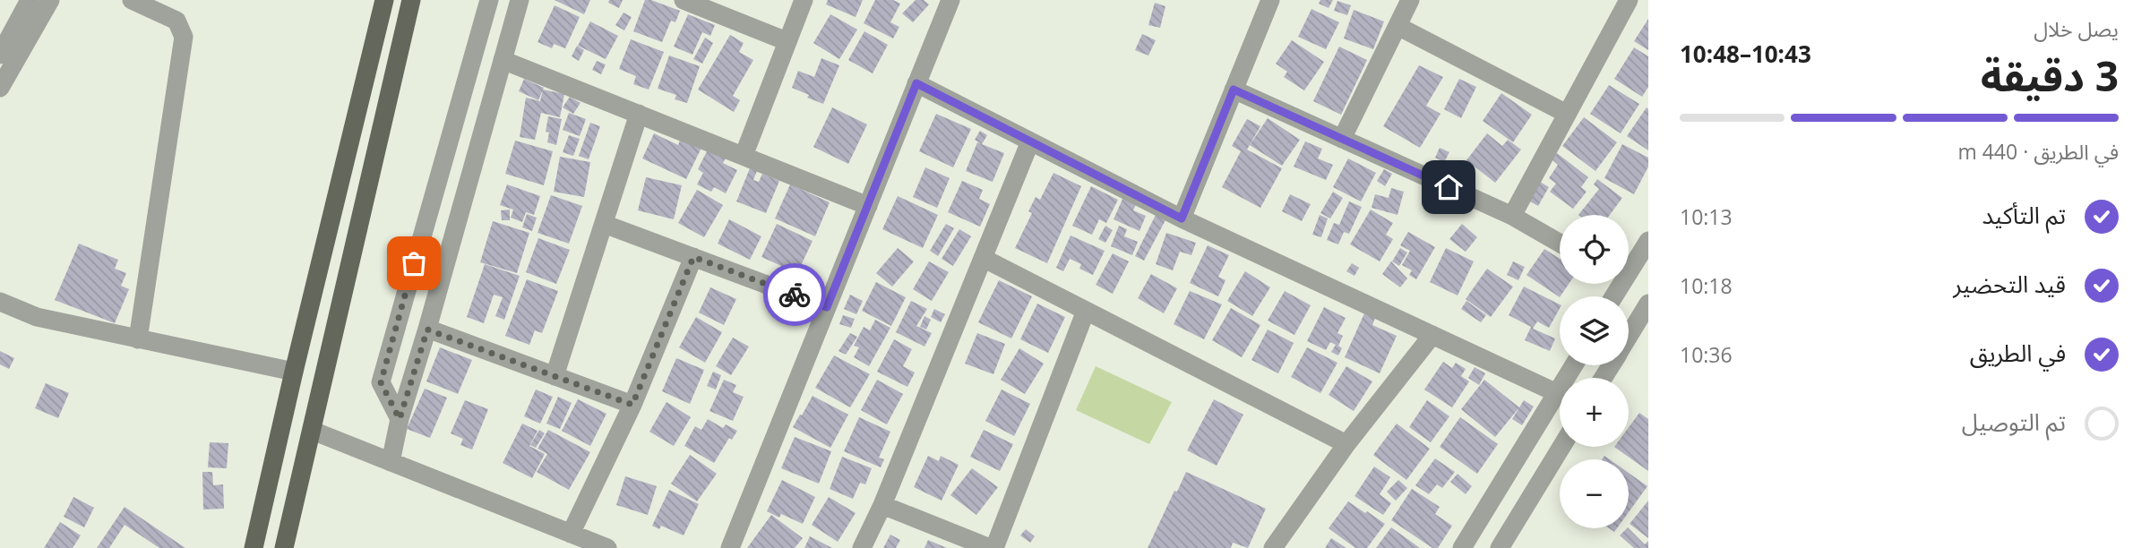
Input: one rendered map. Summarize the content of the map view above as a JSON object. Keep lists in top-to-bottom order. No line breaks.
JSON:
{"page":{"heading":["3 دقيقة","يصل خلال","10:43–10:48"],"bar":"في الطريق · 440 m","list":[["تم التأكيد","10:13"],["قيد التحضير","10:18"],["في الطريق","10:36"],"تم التوصيل"],"map_buttons":["+","−"]}}
